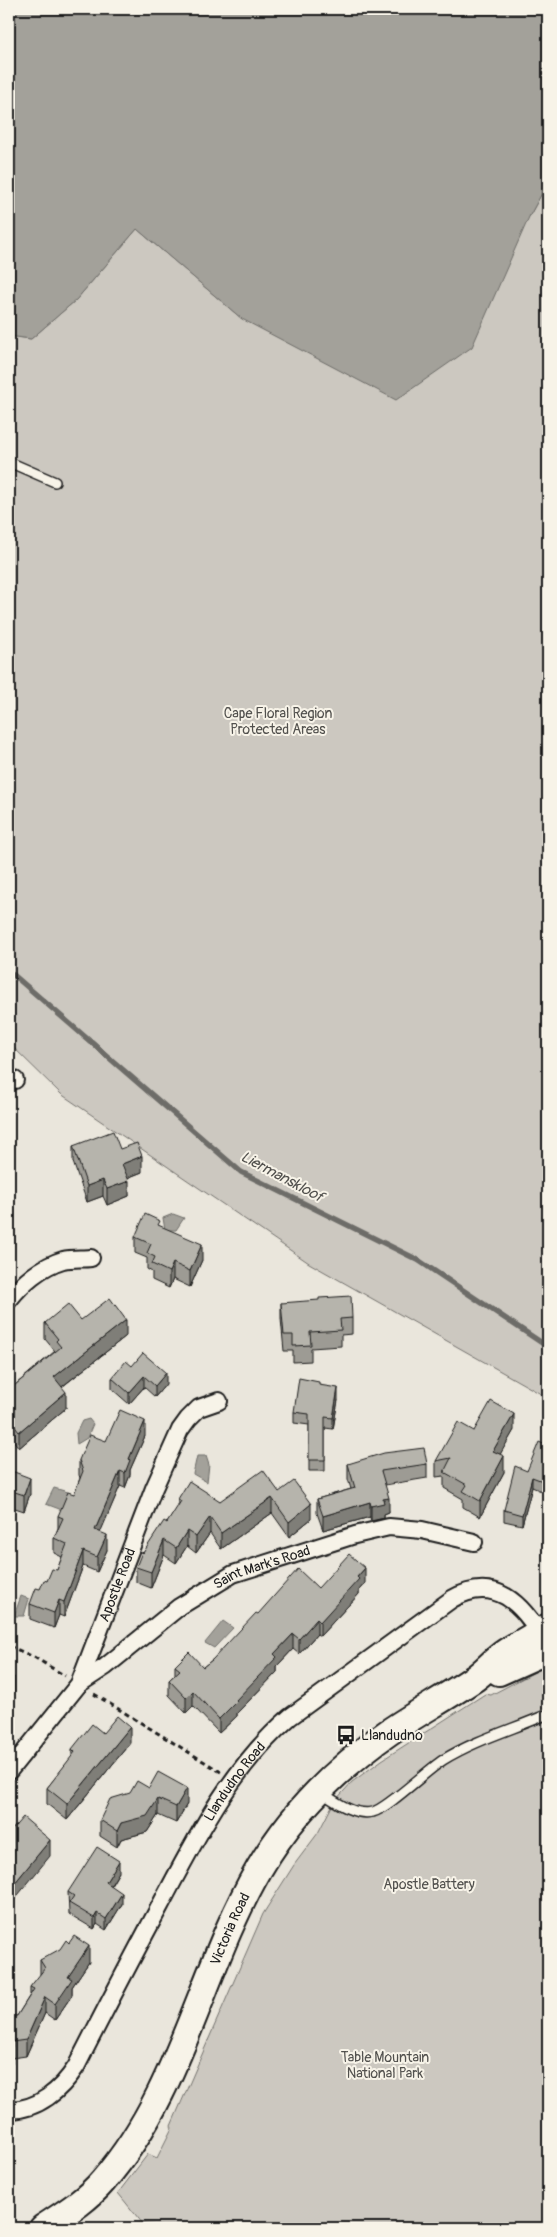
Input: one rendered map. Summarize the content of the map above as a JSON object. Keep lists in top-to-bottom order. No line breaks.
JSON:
{"streets":{"main road":["Victoria Road"],"street":["Saint Mark's Road","Apostle Road","Llandudno Road"]},"crossings":[["Saint Mark's Road","Apostle Road"],["Llandudno Road","Victoria Road"]],"water":["Liermanskloof"],"parks":["Cape Floral Region Protected Areas","Apostle Battery","Table Mountain National Park"],"places":{"bus stop":["Llandudno"]}}
